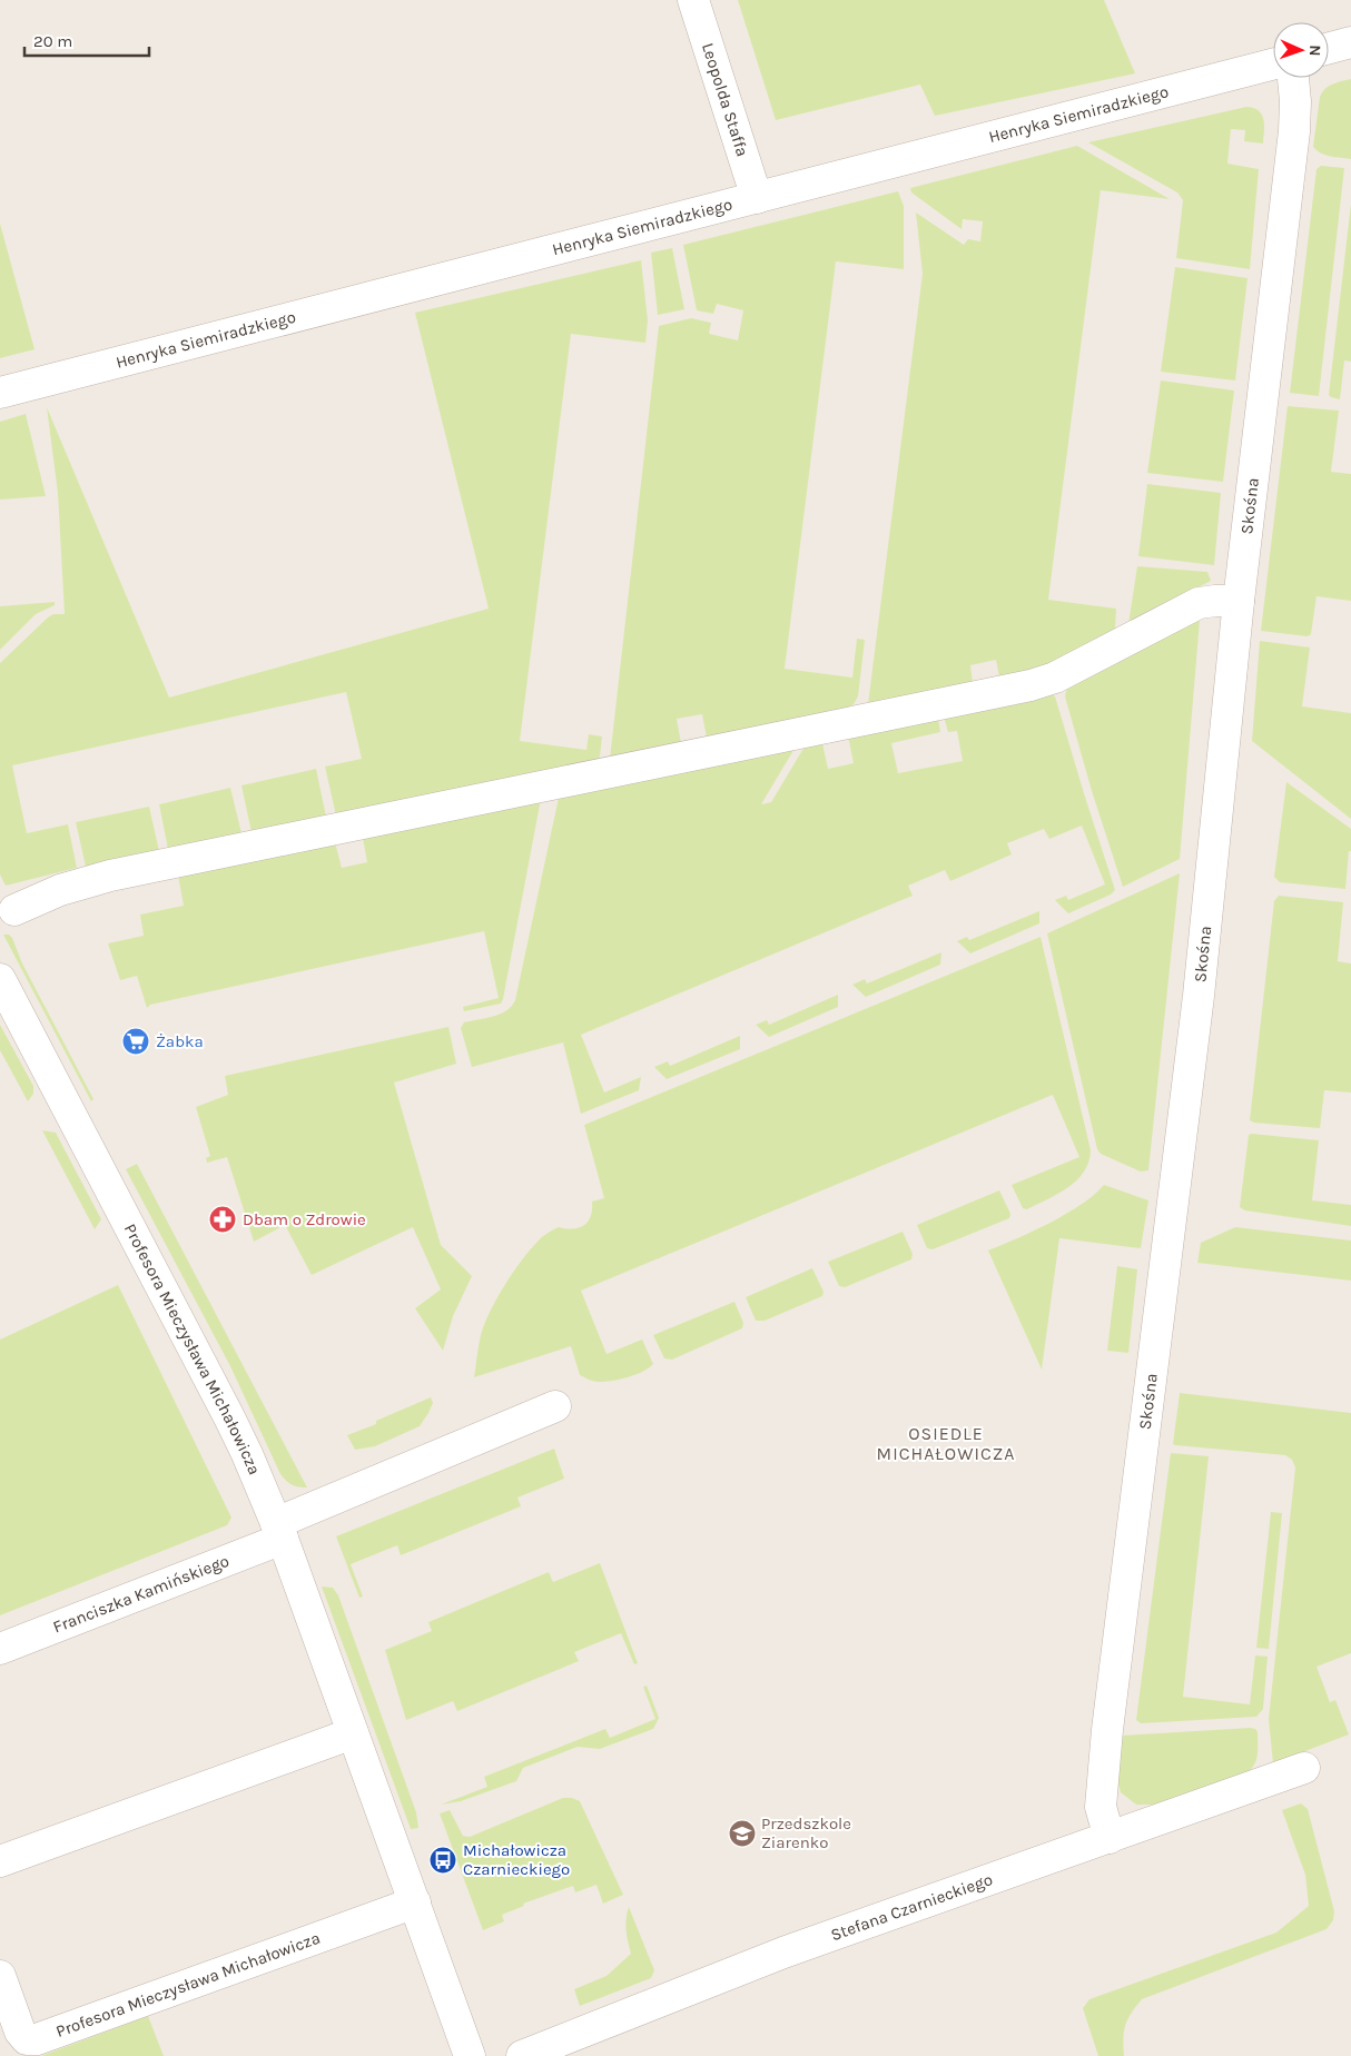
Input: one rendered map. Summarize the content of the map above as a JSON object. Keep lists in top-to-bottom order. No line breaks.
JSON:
{"streets":{"street":["Leopolda Staffa","Henryka Siemiradzkiego","Skośna","Profesora Mieczysława Michałowicza","Franciszka Kamińskiego","Stefana Czarnieckiego"]},"crossings":[["Leopolda Staffa","Henryka Siemiradzkiego"],["Skośna","Stefana Czarnieckiego"],["Profesora Mieczysława Michałowicza","Franciszka Kamińskiego"]],"districts":["OSIEDLE MICHAŁOWICZA"],"places":{"supermarket":["Żabka"],"pharmacy":["Dbam o Zdrowie"],"school or university":["Przedszkole Ziarenko"],"bus stop":["Michałowicza Czarnieckiego"]},"scale_bar":"20 m","north":"right"}
